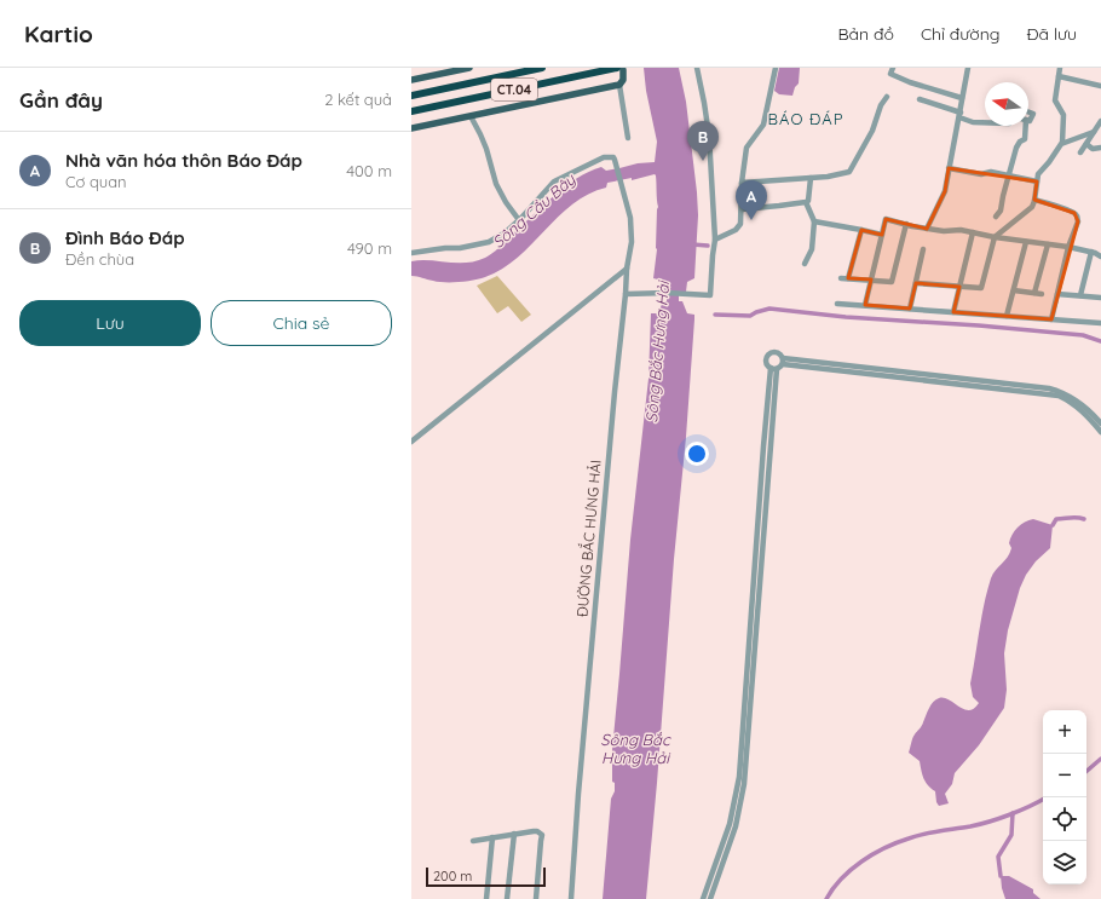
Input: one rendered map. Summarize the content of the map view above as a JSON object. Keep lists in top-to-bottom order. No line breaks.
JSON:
{"streets":{"highway":["CT.04"],"street":["ĐƯỜNG BẮC HƯNG HẢI"]},"districts":["BÁO ĐÁP"],"water":["Sông Cầu Bây","Sông Bắc Hưng Hải"],"scale_bar":"200 m","north":"left","page":{"header":"Kartio","nav":["Bản đồ","Chỉ đường","Đã lưu"],"heading":["Gần đây","2 kết quả"],"pins":["B","A"],"list":[{"mark":"A","name":"Nhà văn hóa thôn Báo Đáp","note":"Cơ quan","value":"400 m"},{"mark":"B","name":"Đình Báo Đáp","note":"Đền chùa","value":"490 m"}],"buttons":["Lưu","Chia sẻ"],"map_buttons":["+","−"],"scale":"200 m"}}
